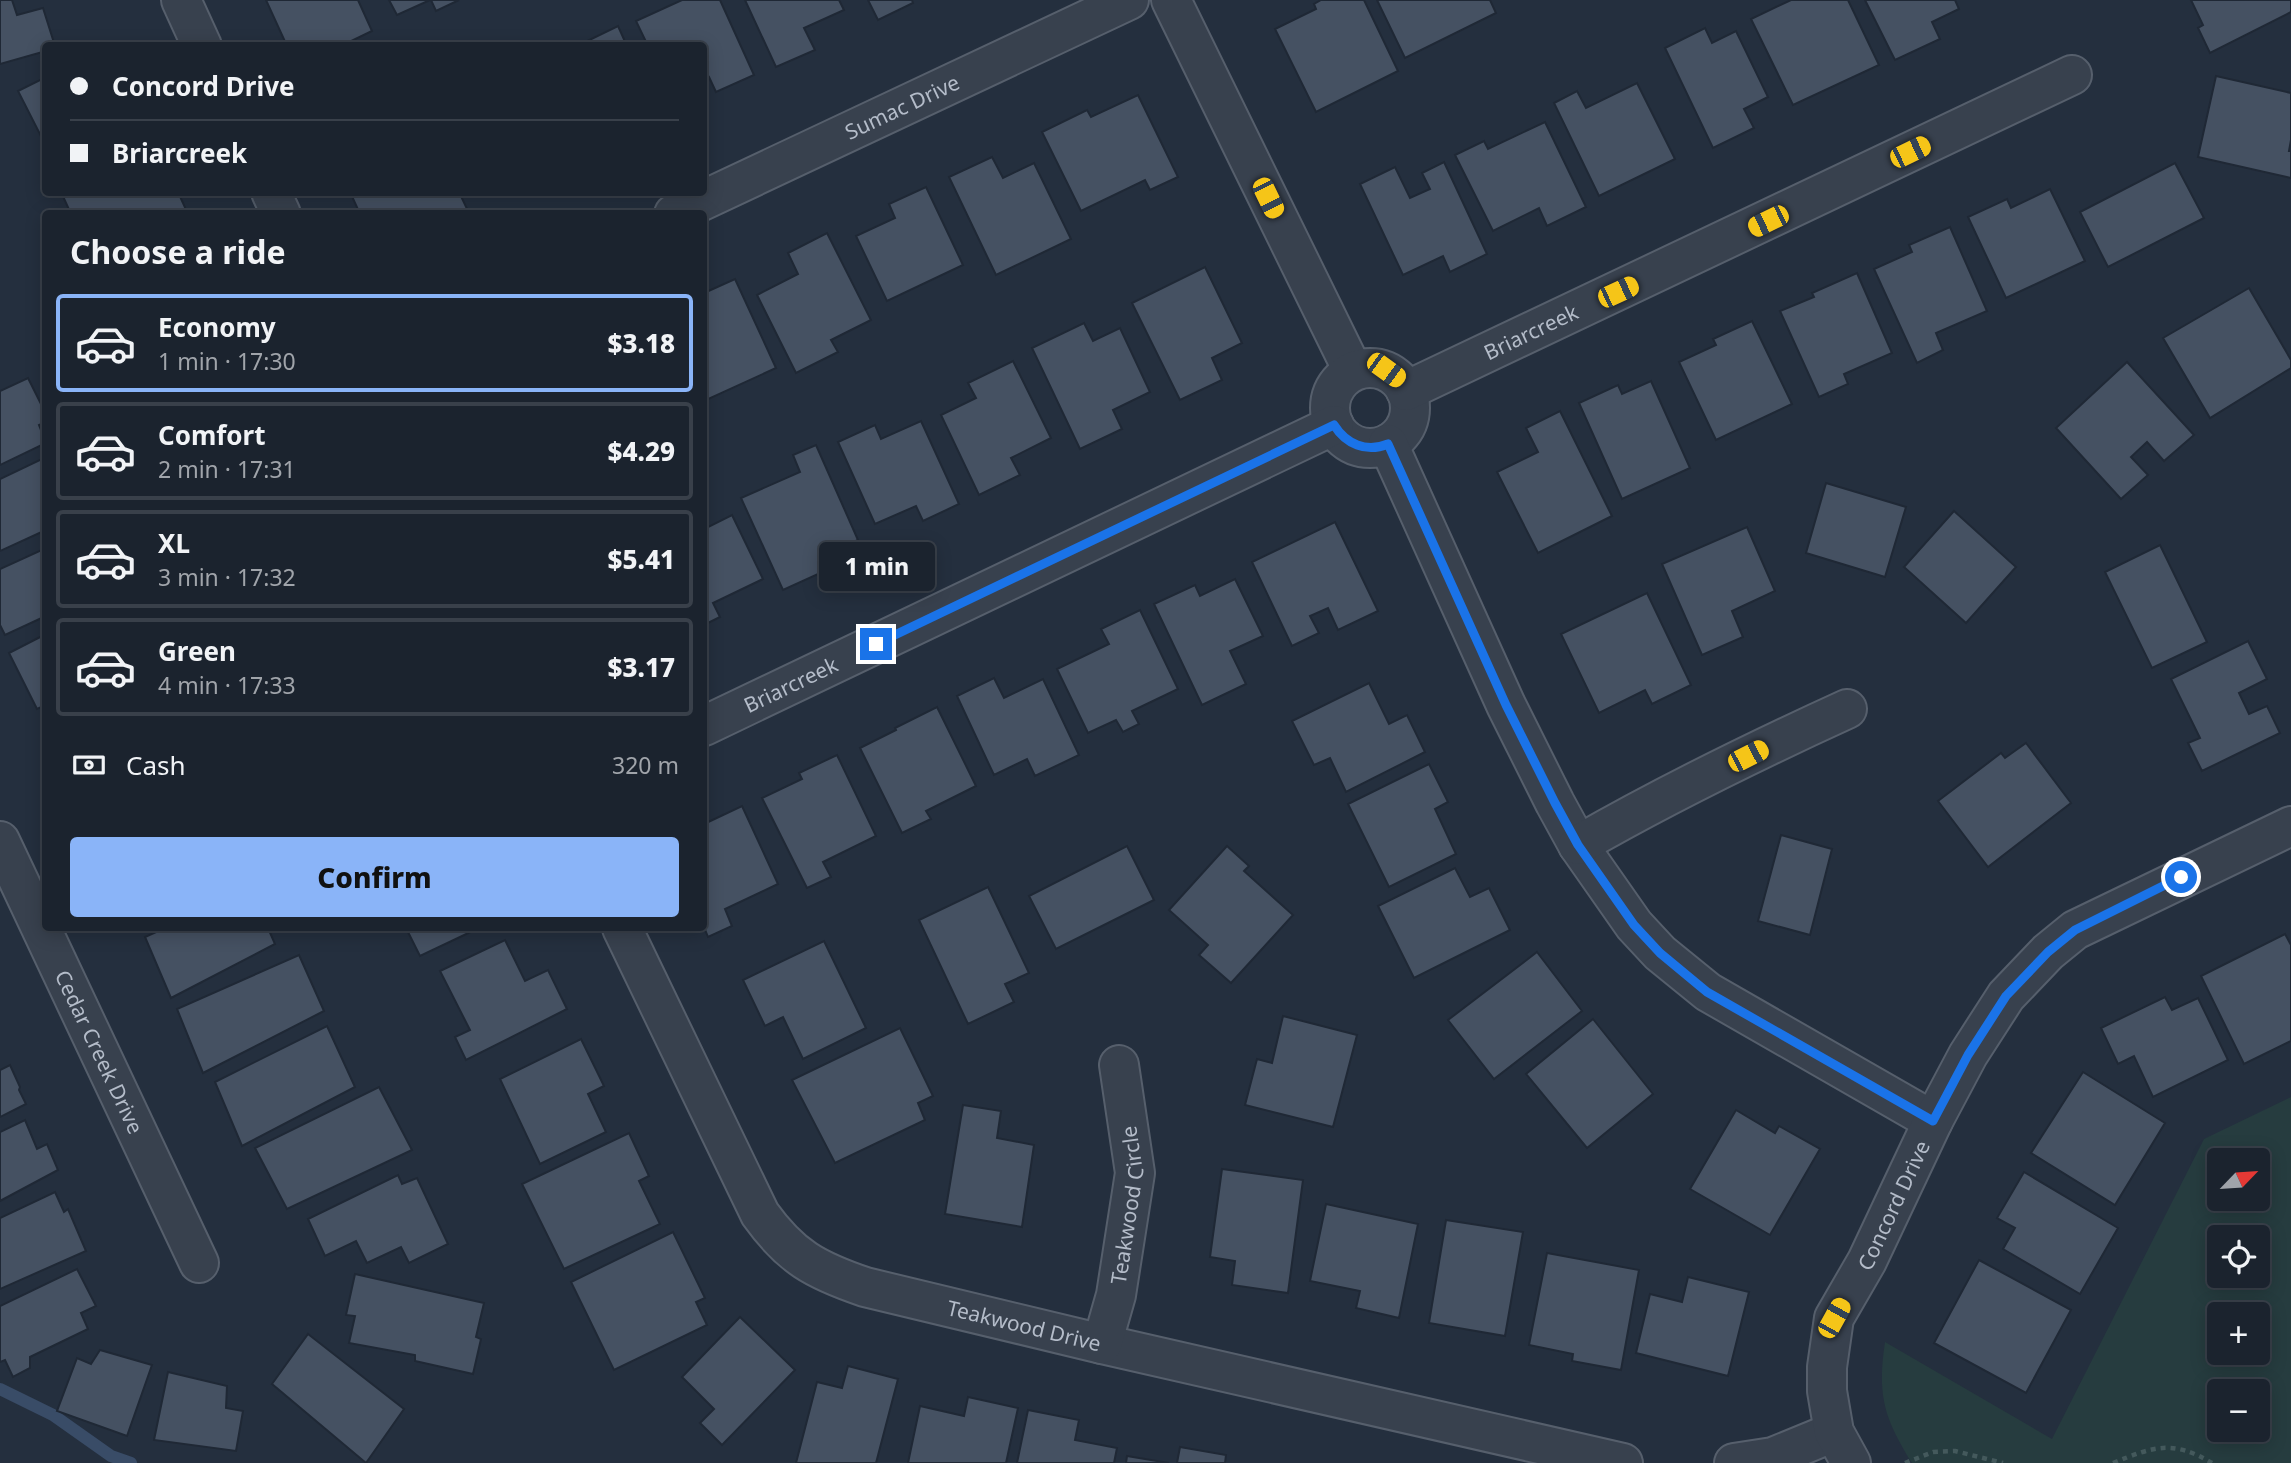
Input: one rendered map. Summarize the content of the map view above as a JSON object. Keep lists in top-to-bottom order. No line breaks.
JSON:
{"streets":{"street":["Sumac Drive","Briarcreek","Cedar Creek Drive","Concord Drive","Teakwood Circle","Teakwood Drive"]},"crossings":[["Teakwood Circle","Teakwood Drive"]],"north":"top right","page":{"banner":["Concord Drive","Briarcreek"],"heading":"Choose a ride","list":[{"name":"Economy","note":"1 min · 17:30","value":"$3.18"},{"name":"Comfort","note":"2 min · 17:31","value":"$4.29"},{"name":"XL","note":"3 min · 17:32","value":"$5.41"},{"name":"Green","note":"4 min · 17:33","value":"$3.17"}],"bubble":"1 min","pay":["Cash","320 m"],"buttons":"Confirm","map_buttons":["+","−"]}}
